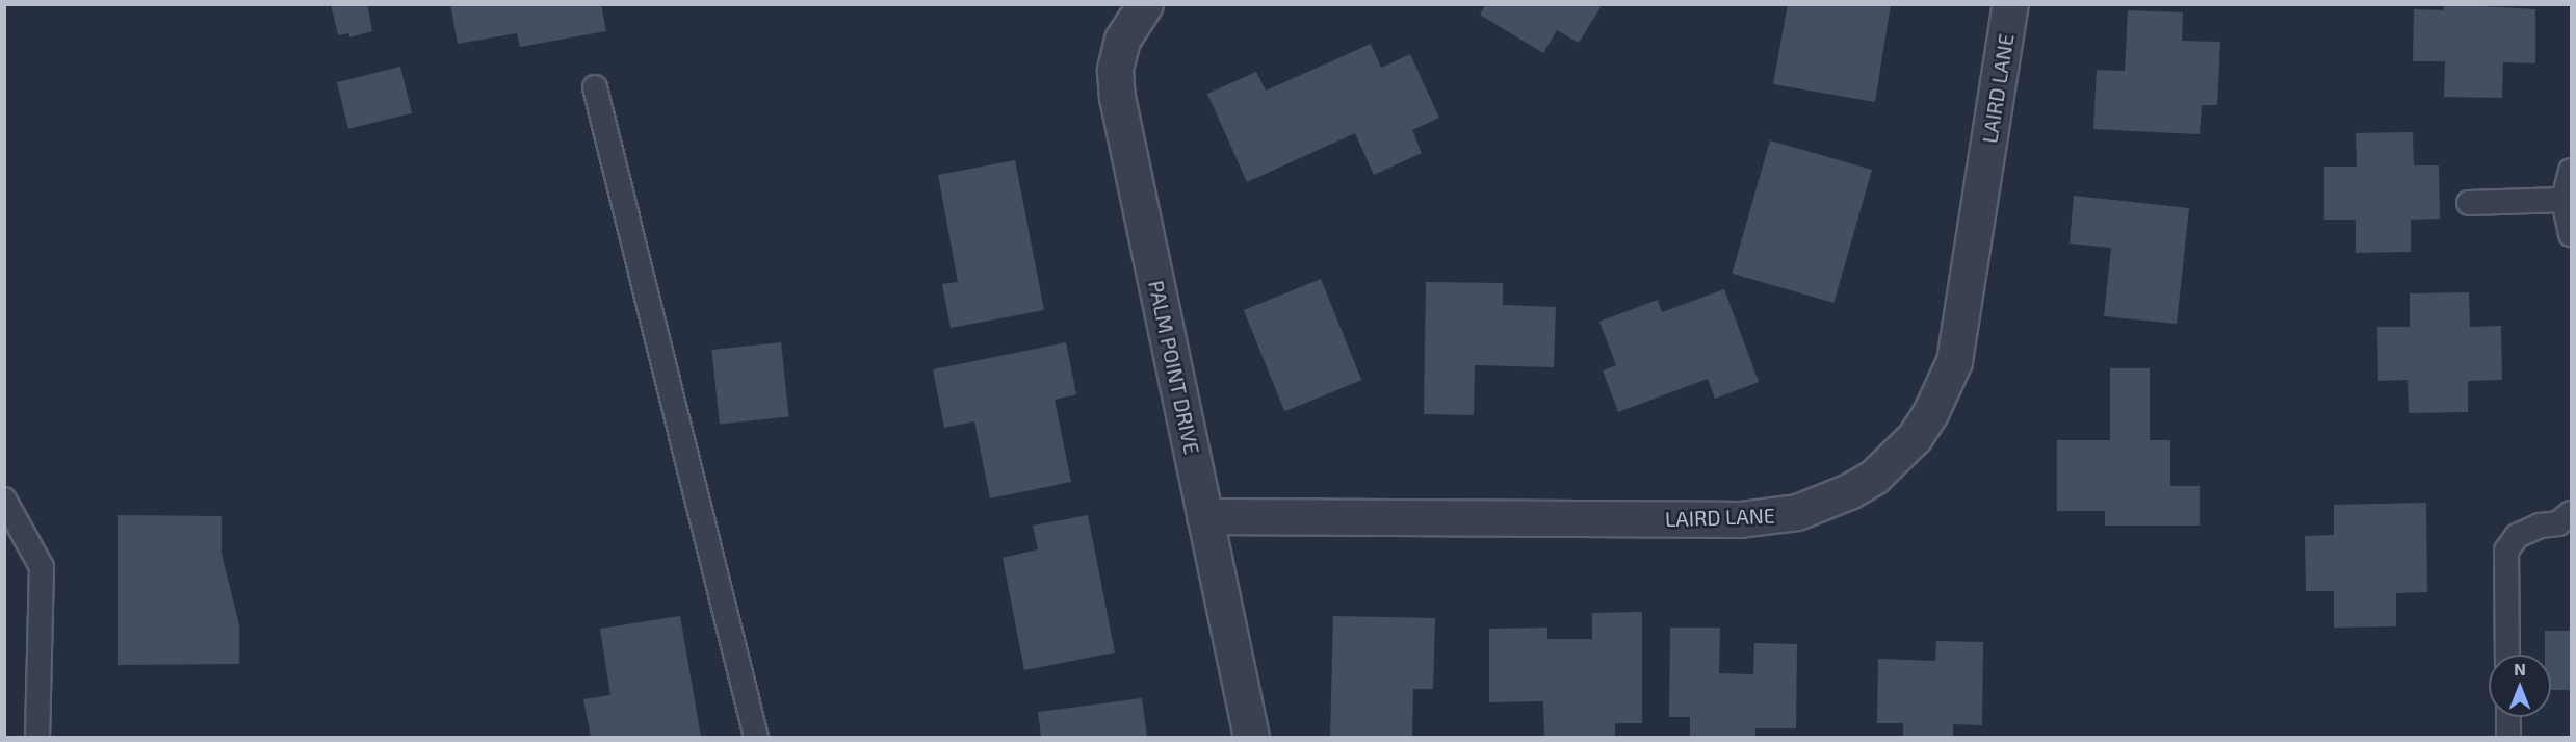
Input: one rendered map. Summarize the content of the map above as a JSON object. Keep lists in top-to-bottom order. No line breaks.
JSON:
{"streets":{"street":["LAIRD LANE","PALM POINT DRIVE"]},"crossings":[["LAIRD LANE","PALM POINT DRIVE"]],"north":"top"}
